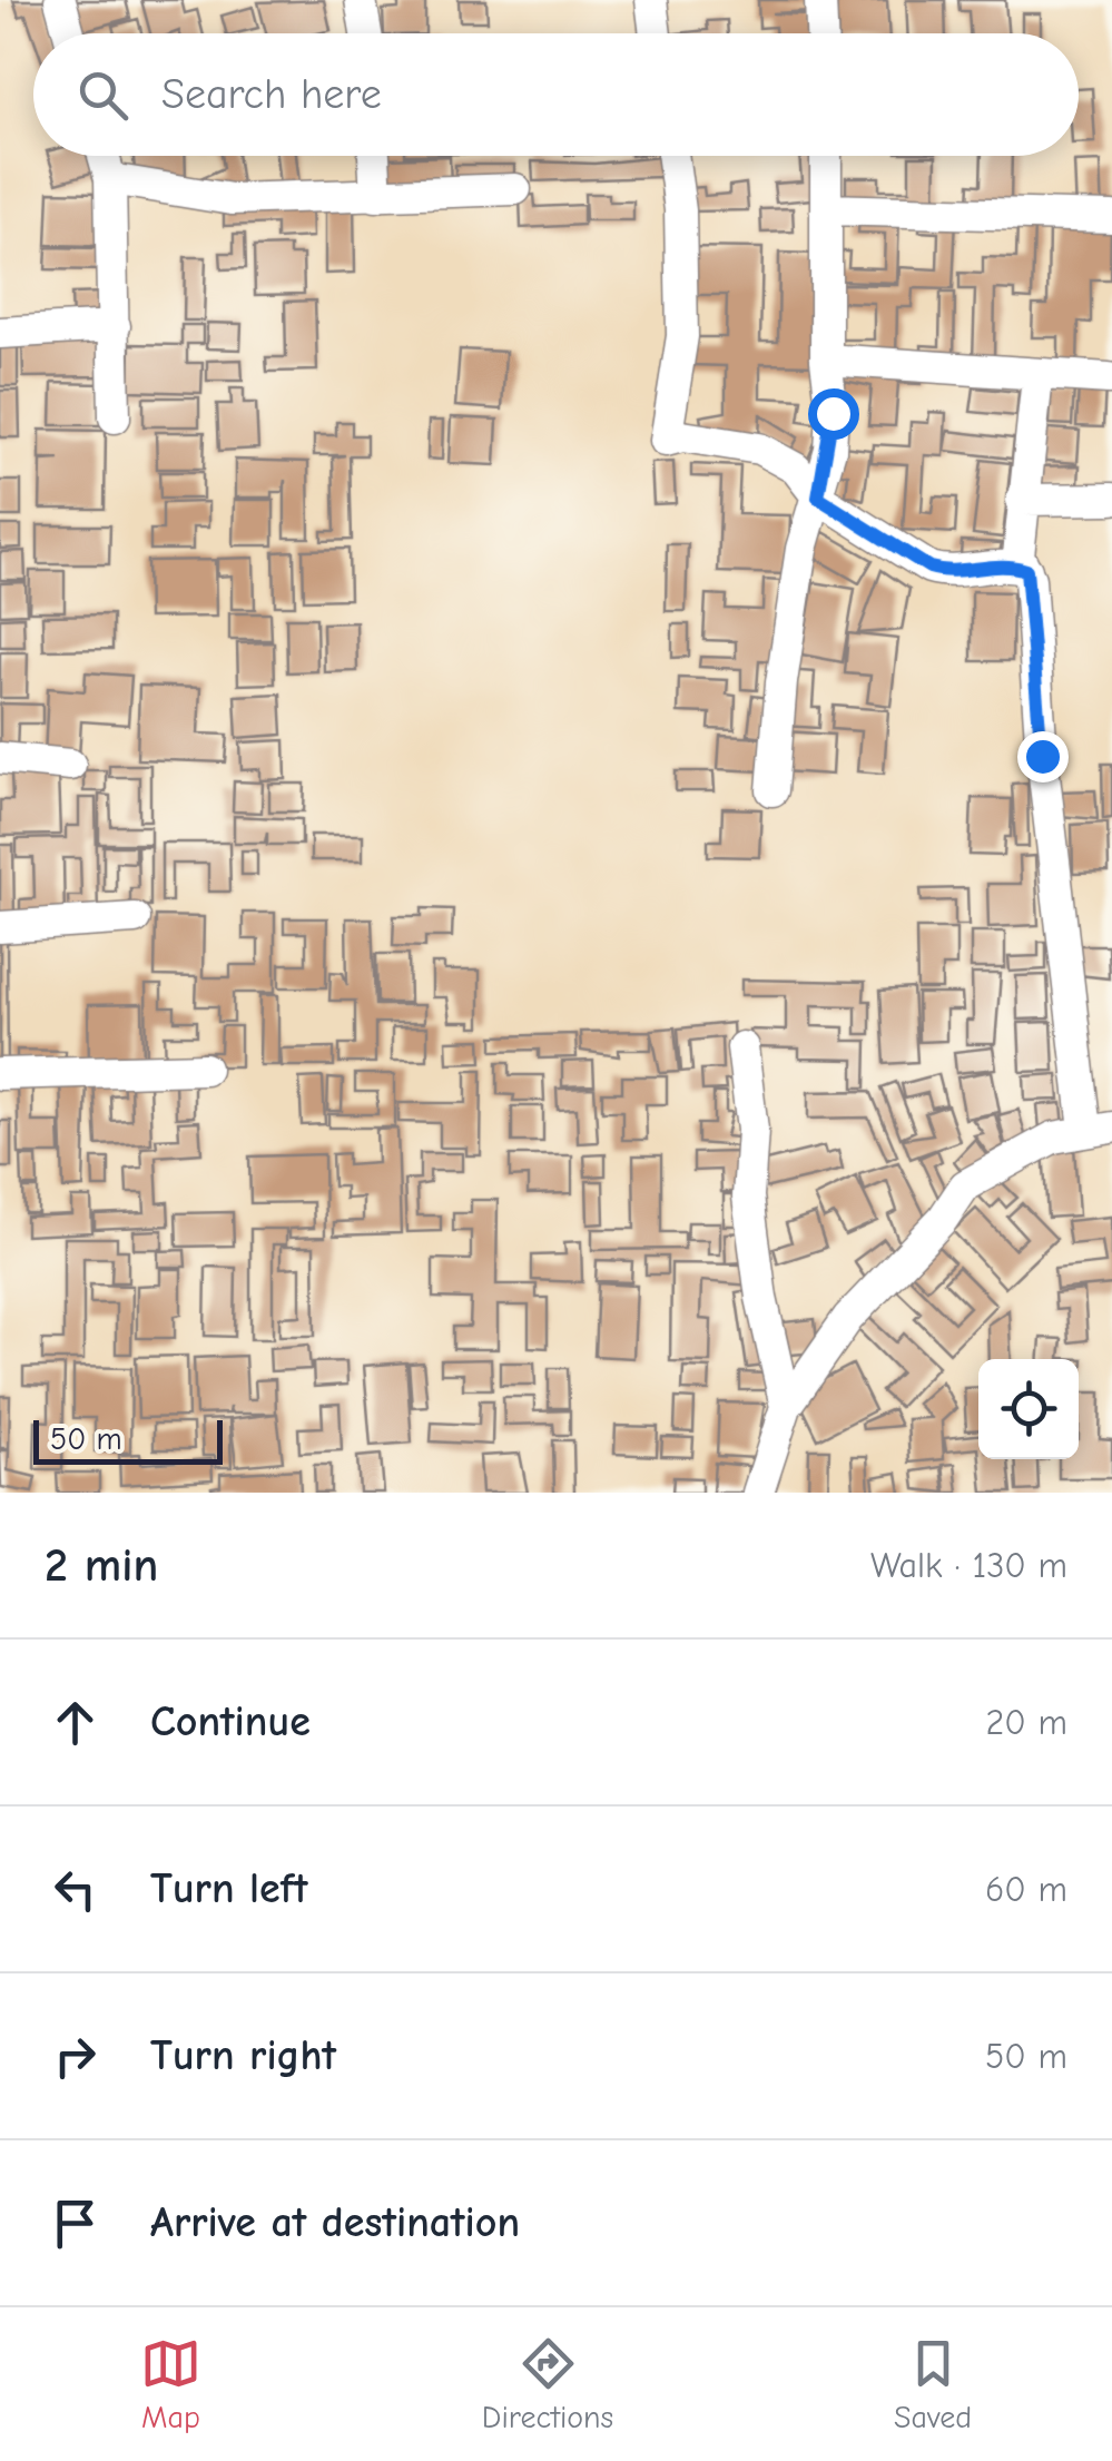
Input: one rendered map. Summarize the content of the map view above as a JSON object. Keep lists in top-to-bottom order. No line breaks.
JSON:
{"scale_bar":"50 m","page":{"search":"Search here","scale":"50 m","heading":["2 min","Walk · 130 m"],"list":[["Continue","20 m"],["Turn left","60 m"],["Turn right","50 m"],"Arrive at destination"],"nav":["Map","Directions","Saved"]}}
